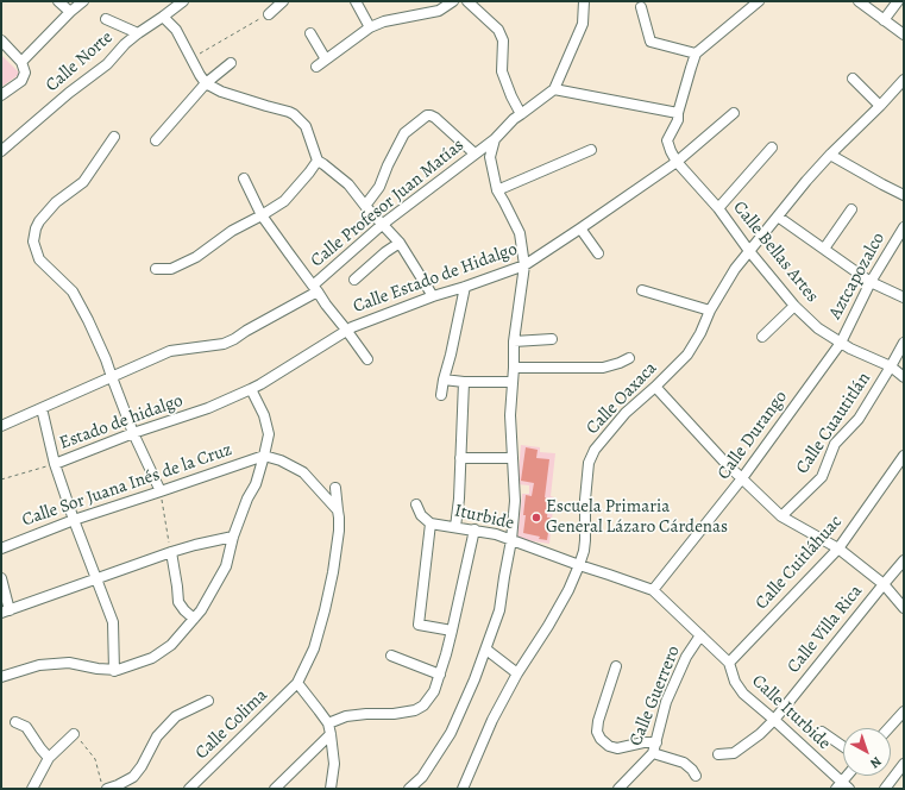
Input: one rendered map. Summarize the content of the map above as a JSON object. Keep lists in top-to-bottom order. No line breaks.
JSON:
{"streets":{"street":["Calle Norte","Calle Profesor Juan Matías","Calle Bellas Artes","Aztcapozalco","Calle Estado de Hidalgo","Calle Oaxaca","Estado de hidalgo","Calle Cuautitlán","Calle Durango","Calle Sor Juana Inés de la Cruz","Iturbide","Calle Cuitláhuac","Calle Villa Rica","Calle Guerrero","Calle Iturbide","Calle Colima"]},"crossings":[["Calle Bellas Artes","Aztcapozalco"],["Calle Bellas Artes","Calle Estado de Hidalgo"],["Calle Bellas Artes","Calle Oaxaca"],["Calle Bellas Artes","Calle Cuautitlán"],["Calle Bellas Artes","Calle Durango"],["Aztcapozalco","Calle Durango"],["Calle Estado de Hidalgo","Estado de hidalgo"],["Calle Oaxaca","Iturbide"],["Calle Oaxaca","Calle Iturbide"],["Calle Durango","Calle Iturbide"],["Iturbide","Calle Iturbide"],["Calle Cuitláhuac","Calle Iturbide"],["Calle Villa Rica","Calle Iturbide"],["Calle Guerrero","Calle Iturbide"]],"places":["Escuela Primaria General Lázaro Cárdenas"],"north":"bottom right"}
